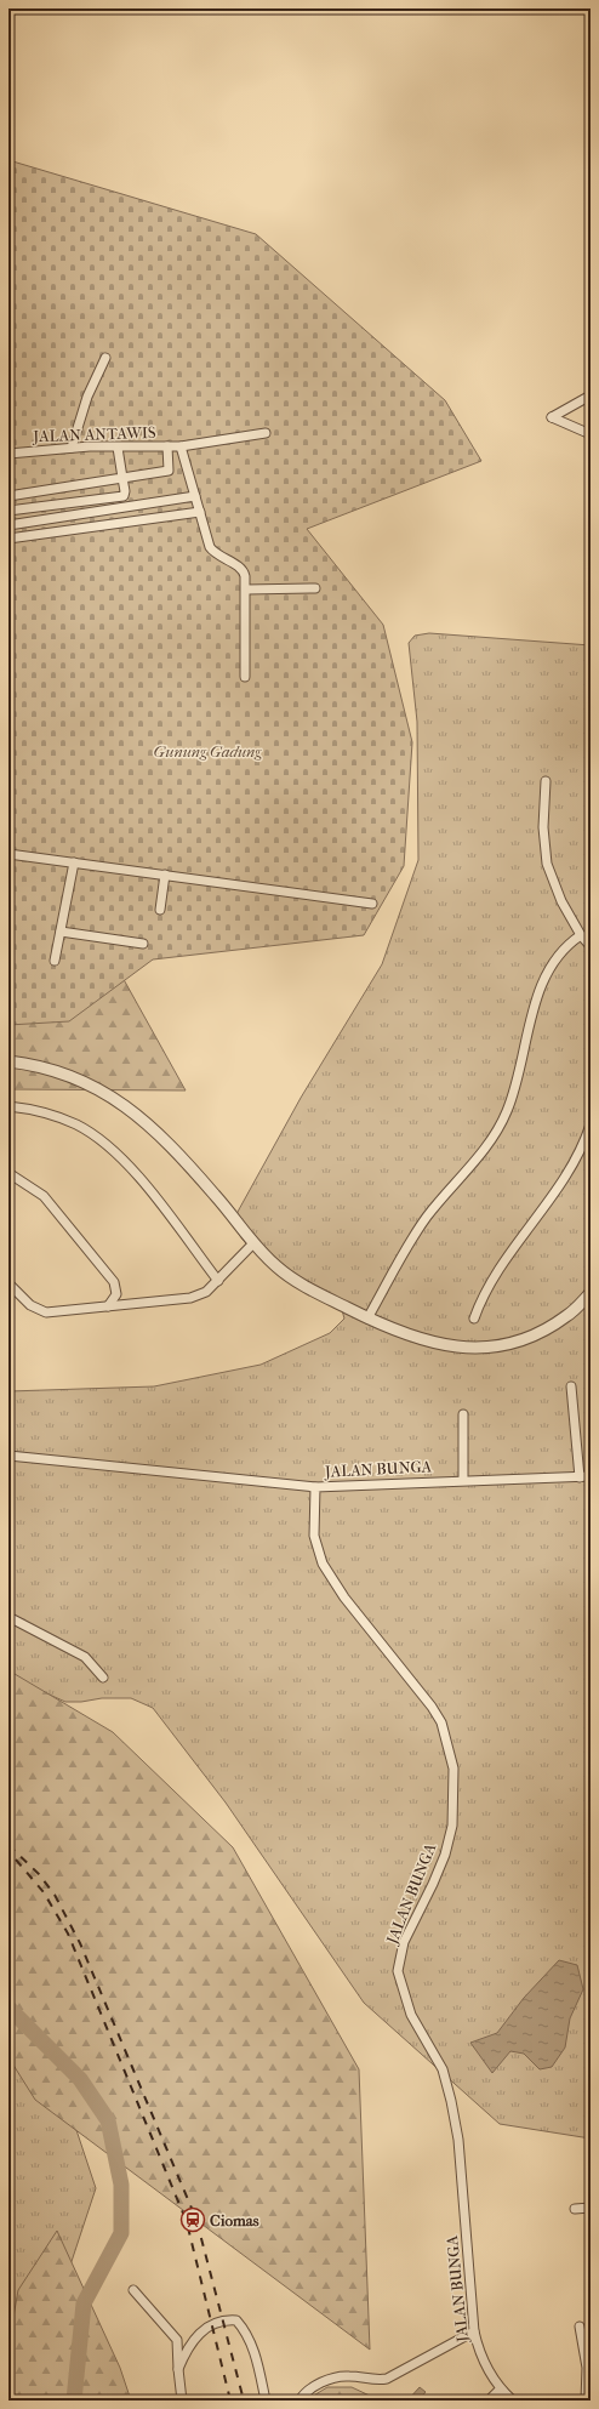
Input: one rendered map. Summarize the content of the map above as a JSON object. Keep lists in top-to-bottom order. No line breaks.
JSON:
{"streets":{"street":["JALAN ANTAWIS","JALAN BUNGA"]},"parks":["Gunung Gadung"],"places":{"station":["Ciomas"]}}
